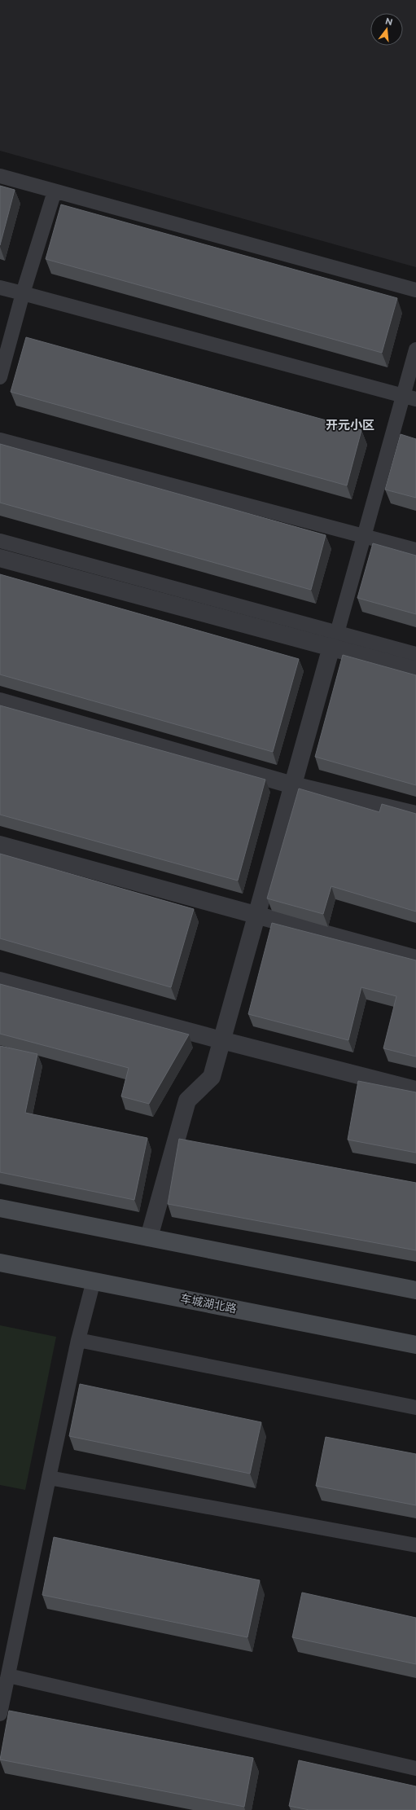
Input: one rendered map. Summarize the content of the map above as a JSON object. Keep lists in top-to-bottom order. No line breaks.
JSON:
{"streets":{"main road":["车城湖北路"]},"districts":["开元小区"],"north":"top"}
